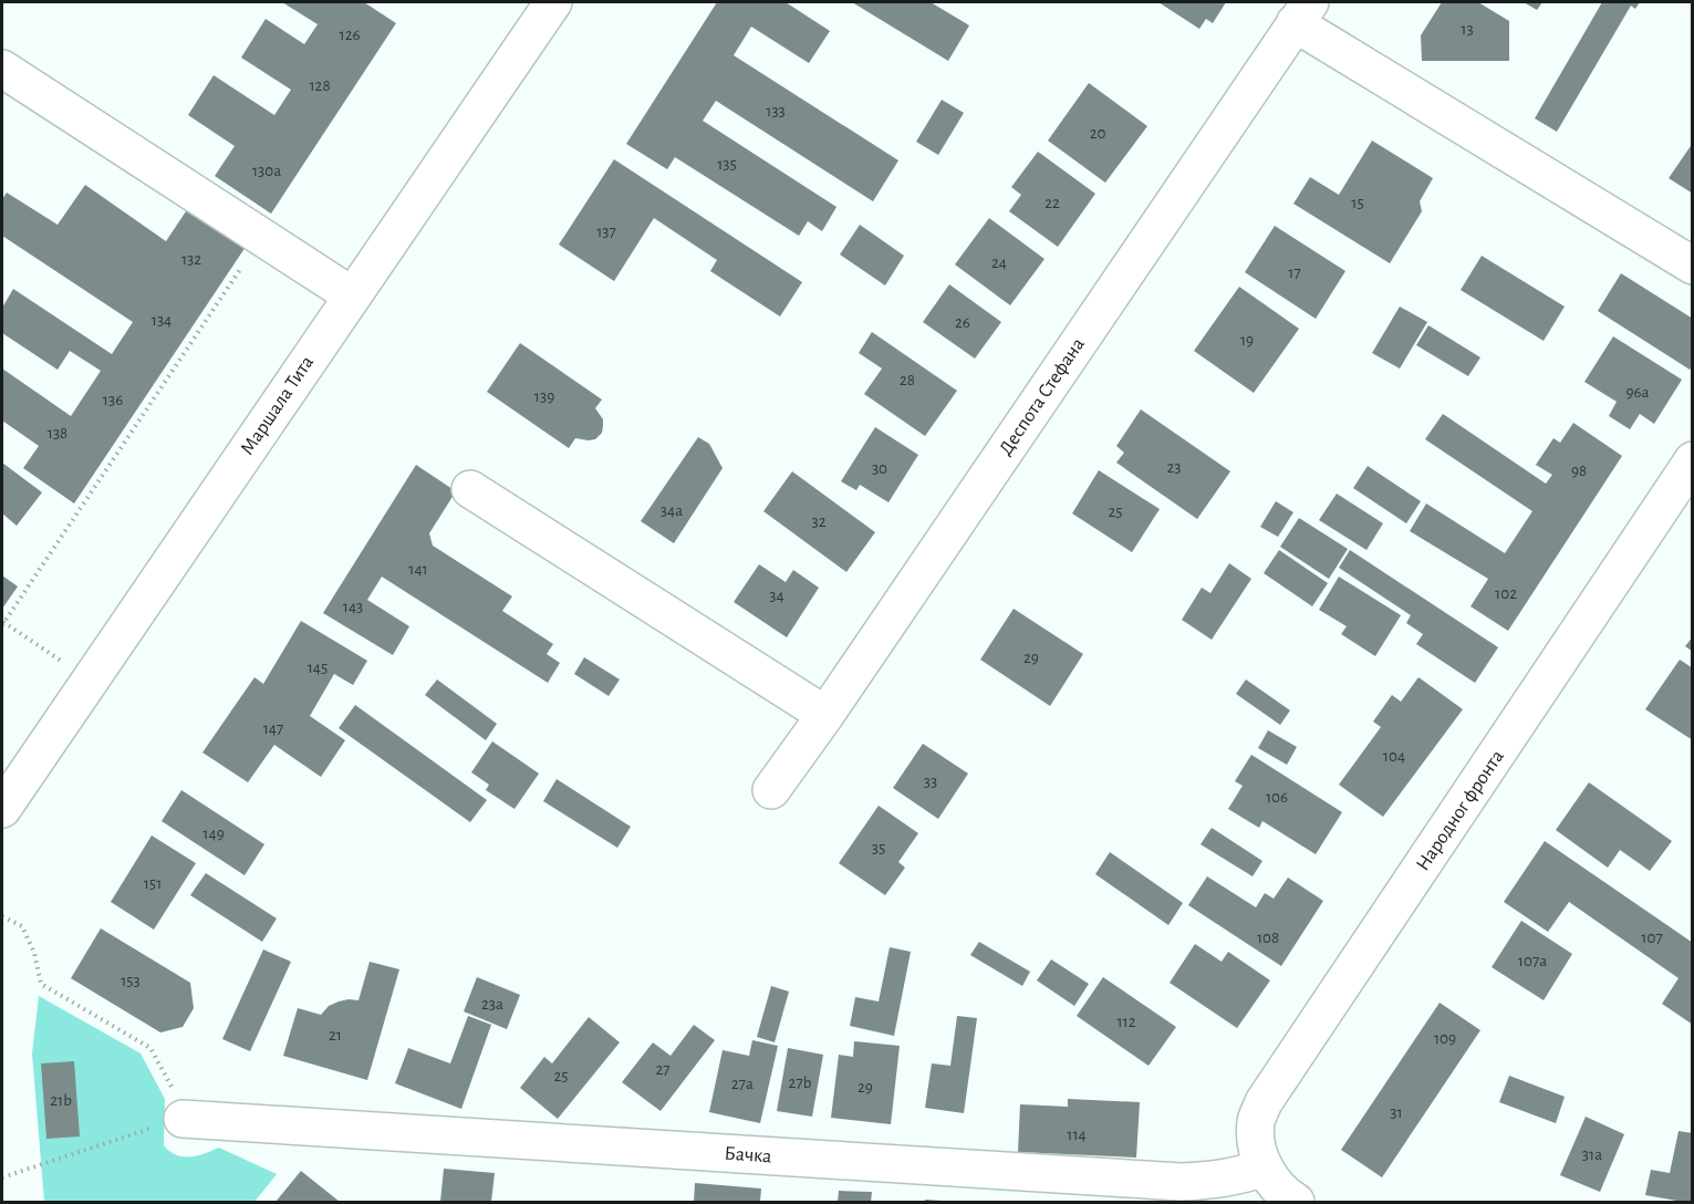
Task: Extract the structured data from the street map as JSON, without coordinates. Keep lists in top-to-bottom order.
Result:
{
  "streets": {
    "street": [
      "Деспота Стефана",
      "Маршала Тита",
      "Народног фронта",
      "Бачка"
    ]
  },
  "crossings": [
    ["Народног фронта", "Бачка"]
  ],
  "house_numbers": [
    "13",
    "126",
    "128",
    "133",
    "20",
    "135",
    "130a",
    "22",
    "15",
    "137",
    "132",
    "24",
    "17",
    "134",
    "26",
    "19",
    "28",
    "96a",
    "139",
    "136",
    "138",
    "23",
    "30",
    "98",
    "34a",
    "25",
    "32",
    "141",
    "102",
    "34",
    "143",
    "29",
    "145",
    "147",
    "104",
    "33",
    "106",
    "149",
    "35",
    "151",
    "108",
    "107",
    "107a",
    "153",
    "23a",
    "112",
    "21",
    "109",
    "27",
    "25",
    "27b",
    "27a",
    "29",
    "21b",
    "31",
    "114",
    "31a"
  ]
}
